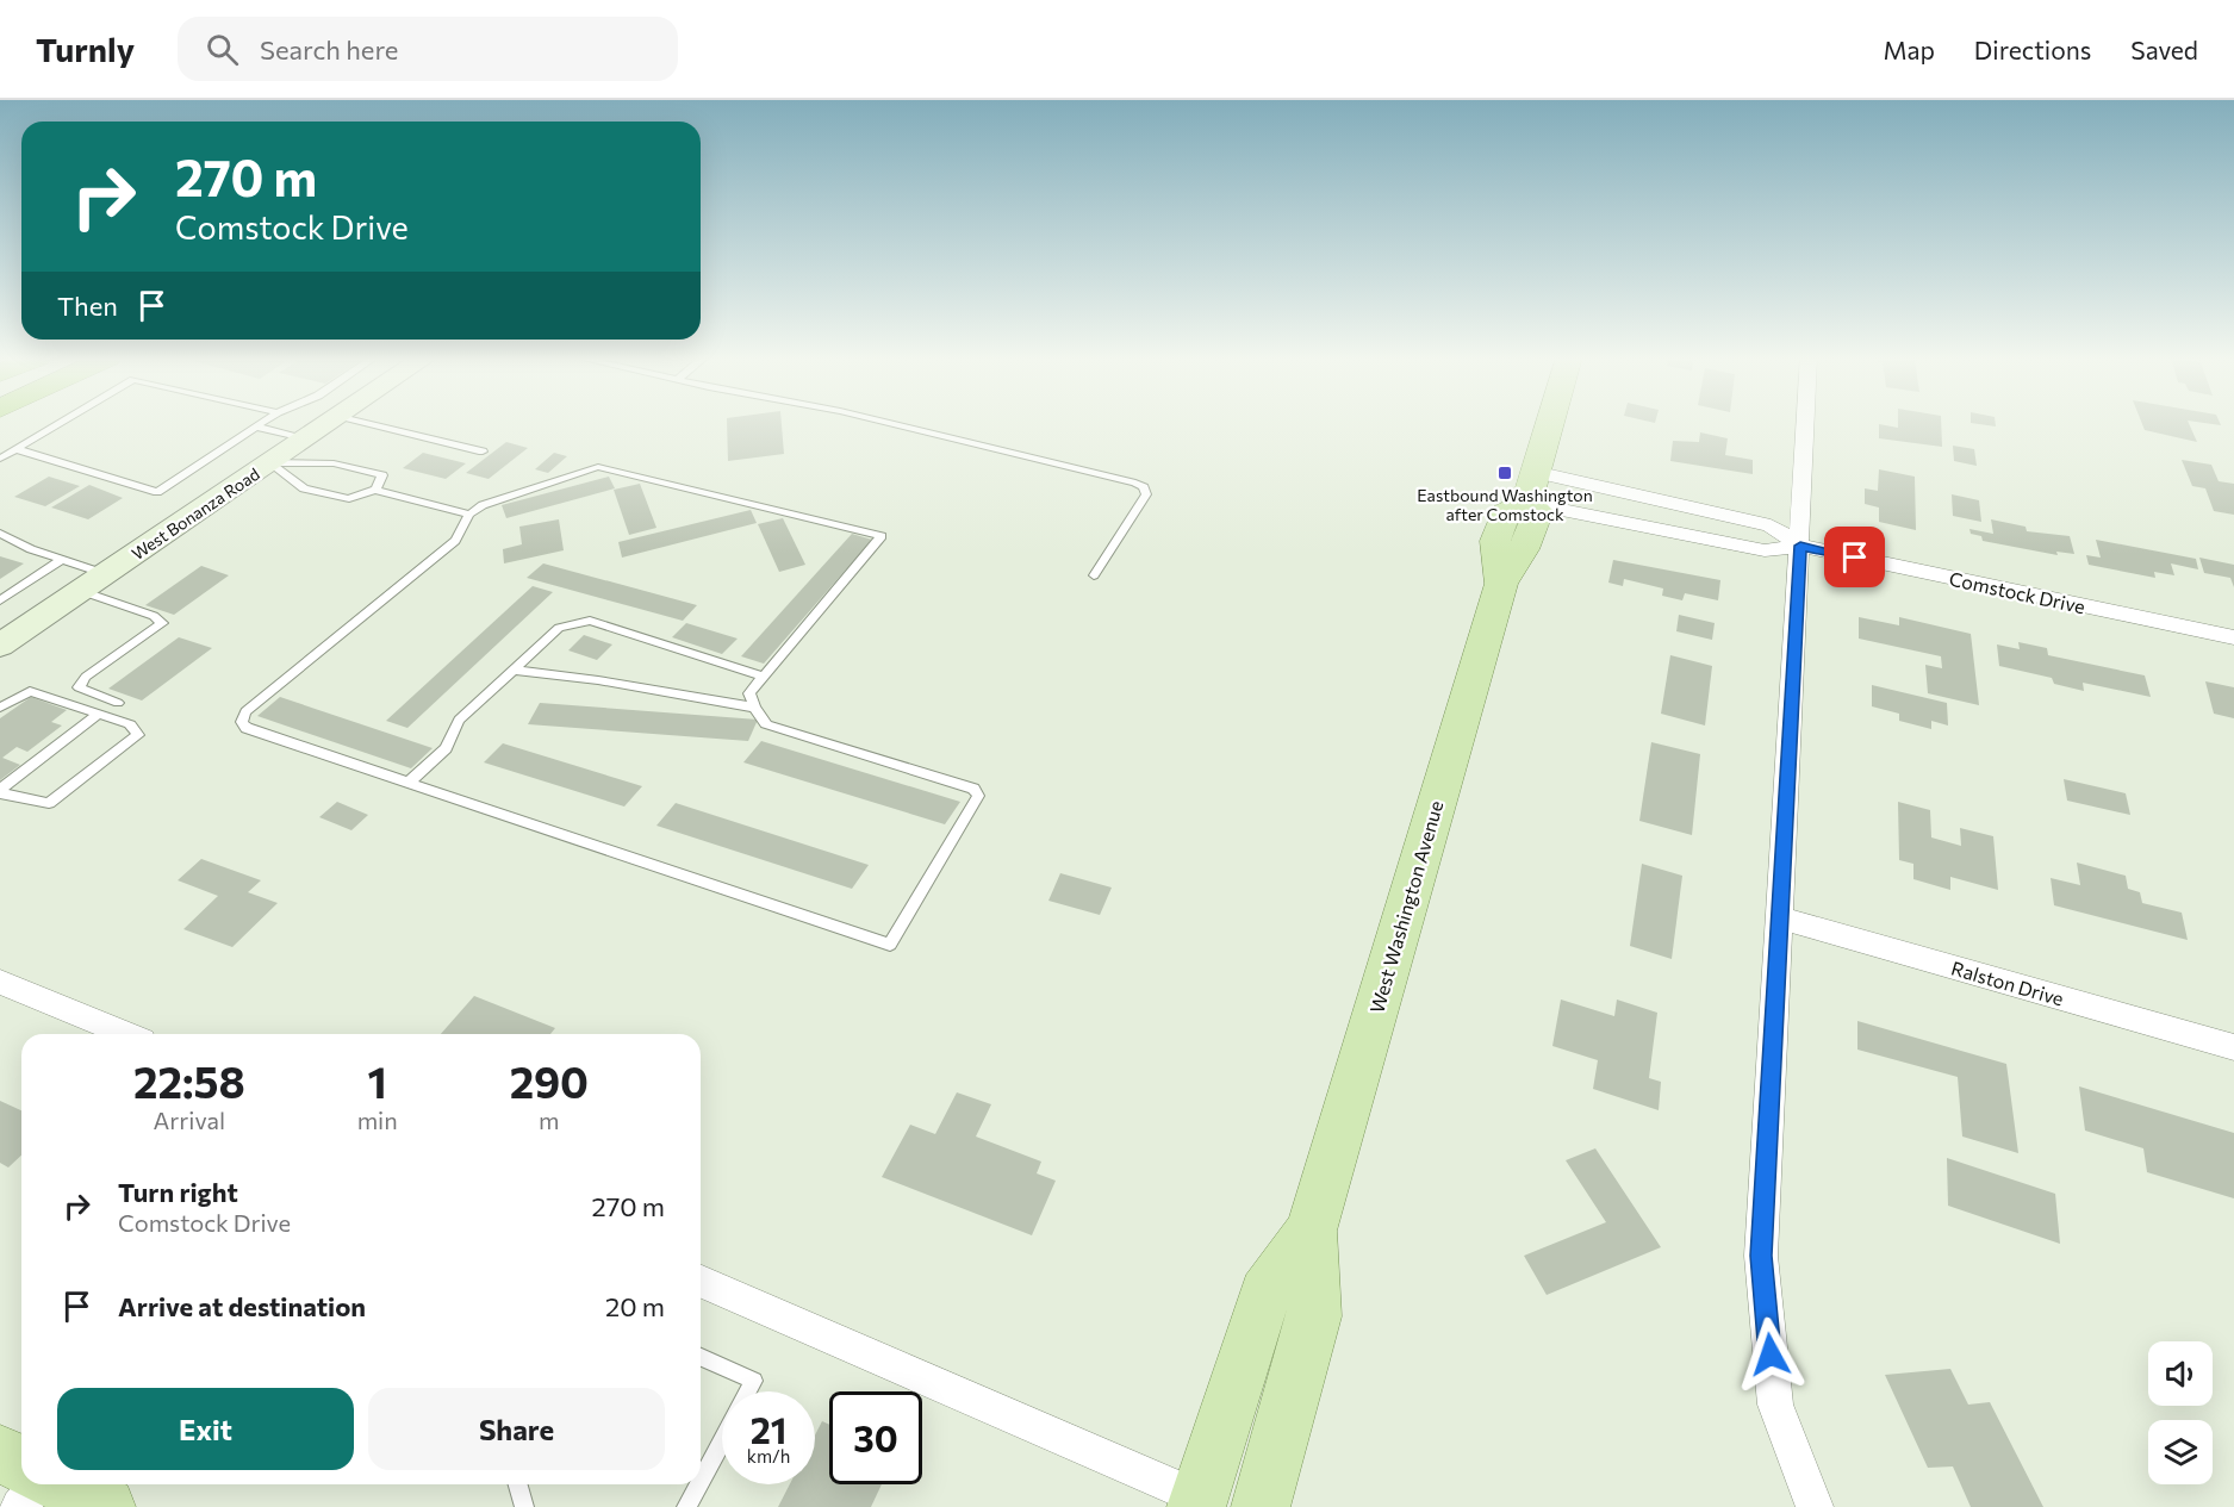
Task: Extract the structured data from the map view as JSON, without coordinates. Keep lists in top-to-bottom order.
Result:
{
  "streets": {
    "main road": ["West Bonanza Road", "West Washington Avenue"],
    "street": ["Comstock Drive", "Ralston Drive"]
  },
  "crossings": [
    ["Comstock Drive", "West Washington Avenue"]
  ],
  "places": {
    "transit": ["Eastbound Washington after Comstock"]
  },
  "page": {
    "header": "Turnly",
    "search": "Search here",
    "nav": ["Map", "Directions", "Saved"],
    "turn": ["270 m", "Comstock Drive"],
    "then": "Then",
    "eta": [
      "22:58",
      "Arrival",
      "1",
      "min",
      "290",
      "m"
    ],
    "list": [
      {
        "name": "Turn right",
        "note": "Comstock Drive",
        "value": "270 m"
      },
      {
        "name": "Arrive at destination",
        "value": "20 m"
      }
    ],
    "buttons": ["Exit", "Share"],
    "speed": "21 km/h",
    "limit": "30"
  }
}
